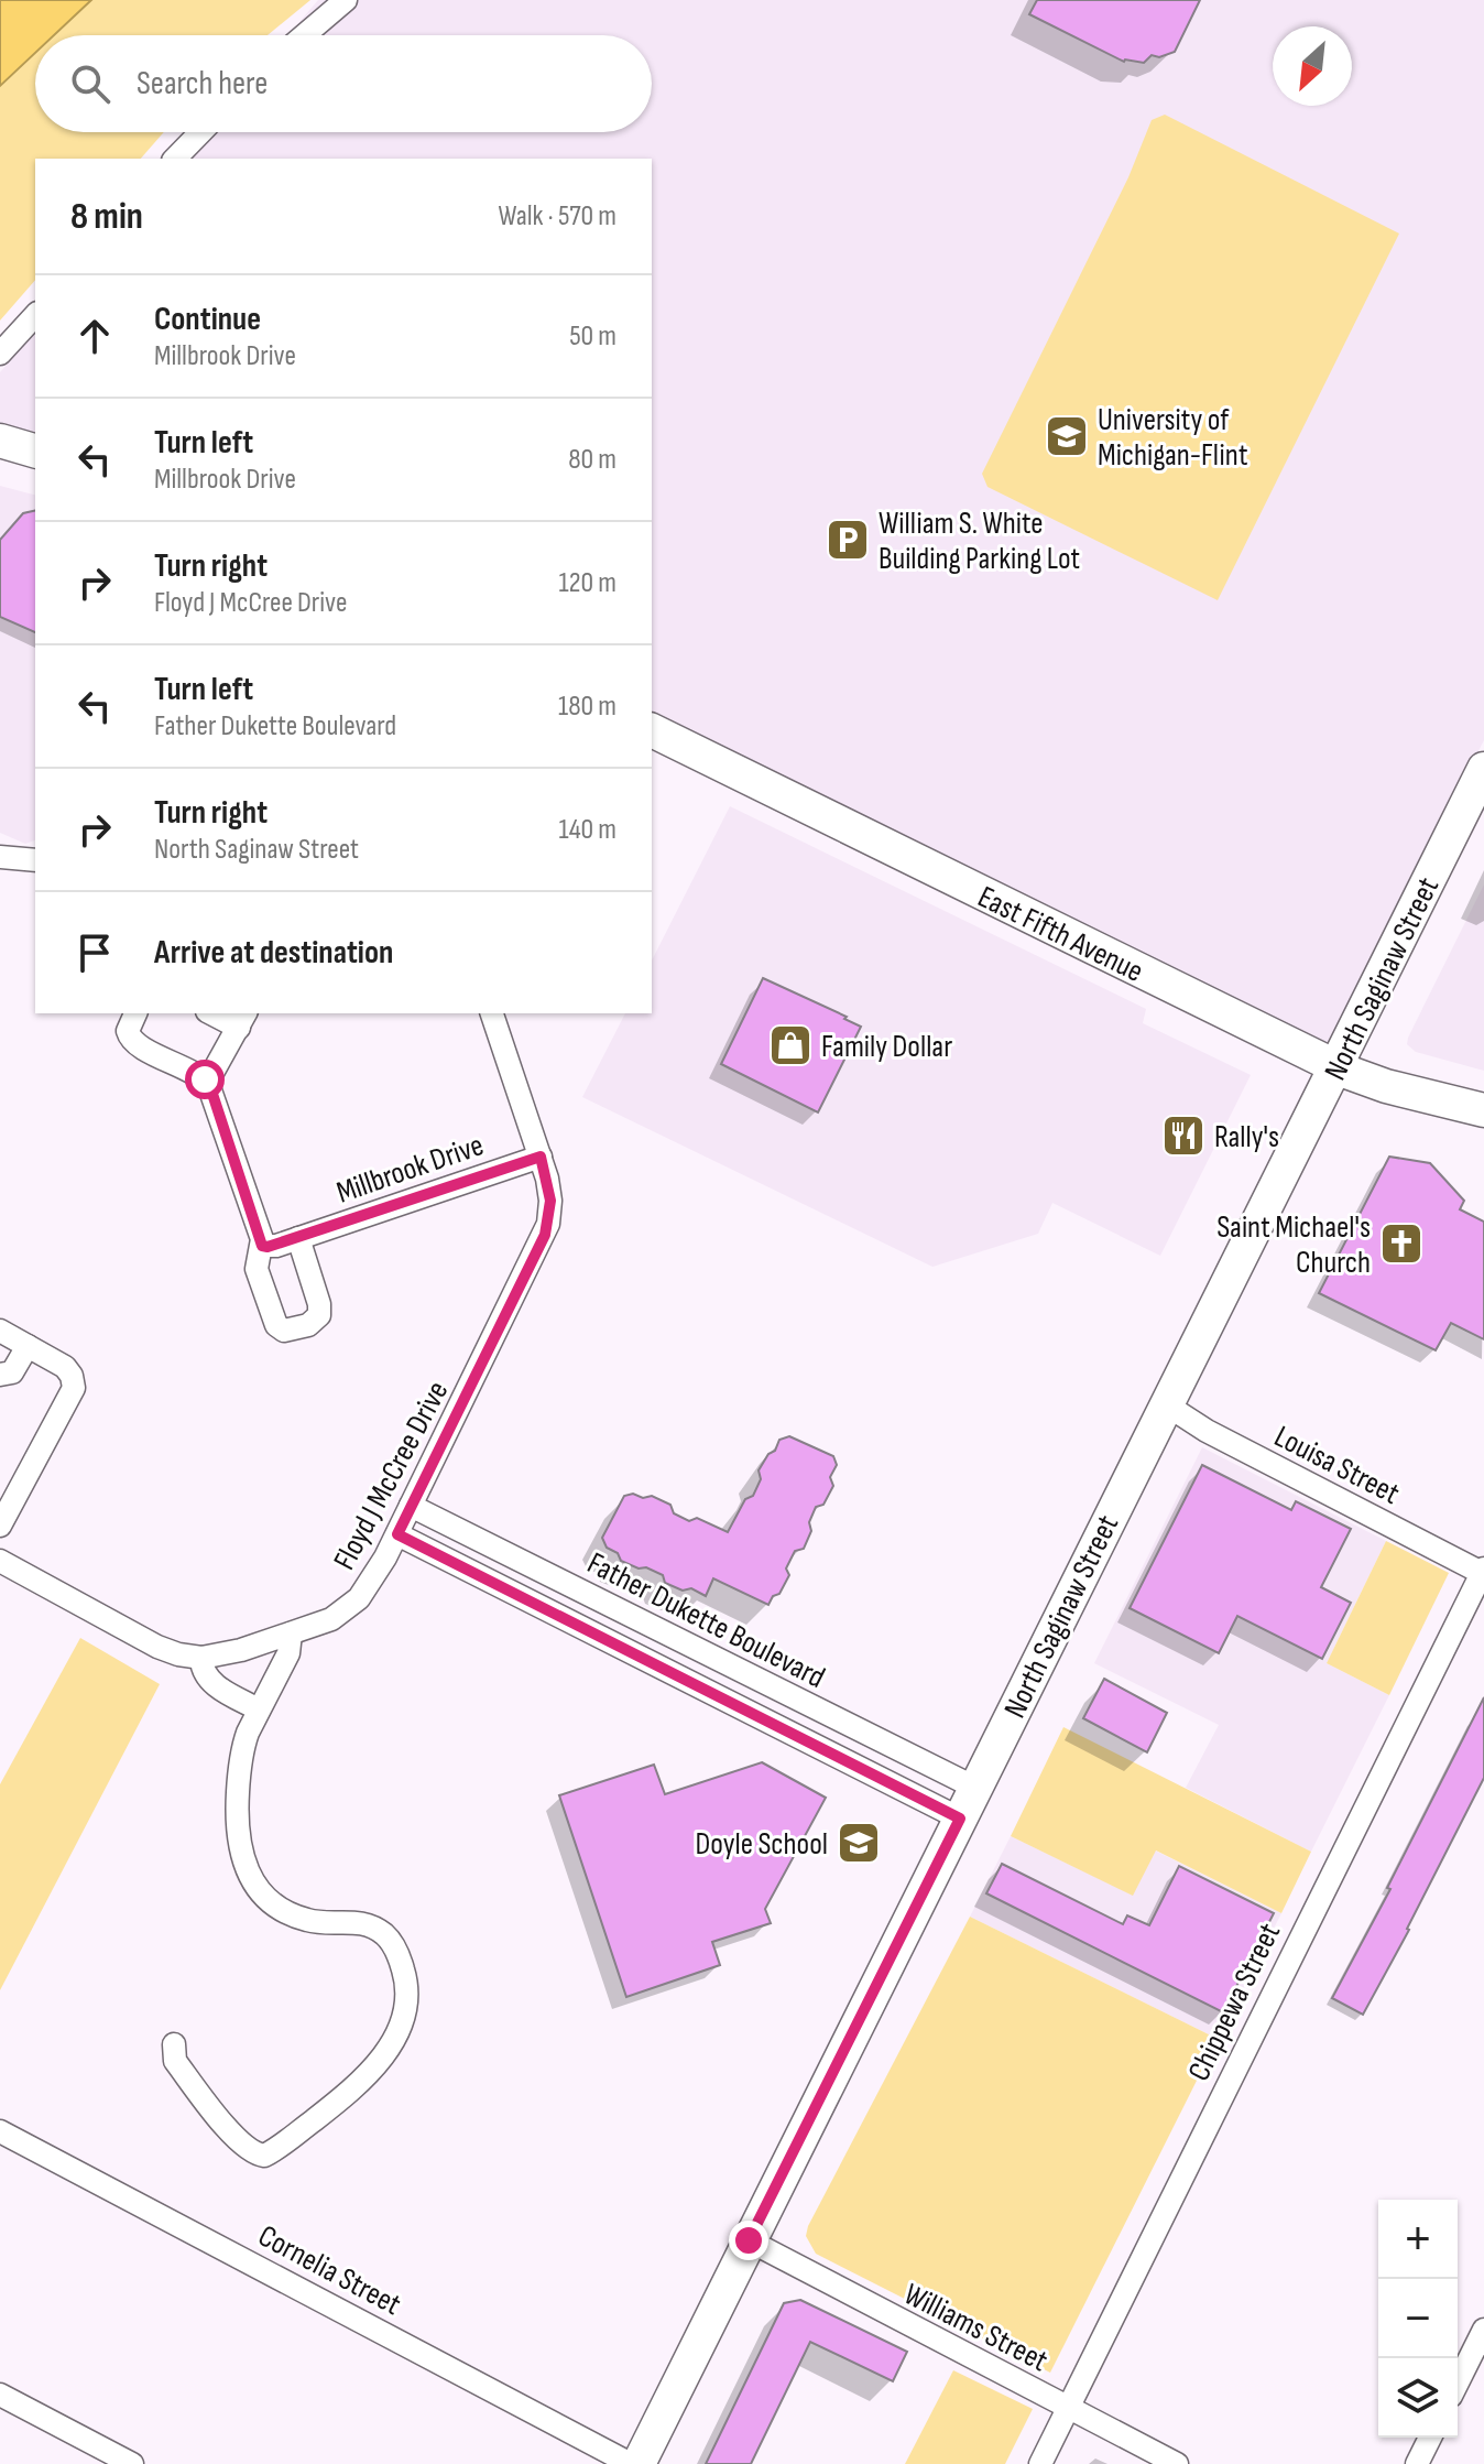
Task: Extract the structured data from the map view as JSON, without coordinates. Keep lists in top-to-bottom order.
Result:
{
  "streets": {
    "main road": ["East Fifth Avenue", "North Saginaw Street"],
    "street": [
      "Millbrook Drive",
      "Louisa Street",
      "Floyd J McCree Drive",
      "Father Dukette Boulevard",
      "Chippewa Street",
      "Cornelia Street",
      "Williams Street"
    ]
  },
  "crossings": [
    ["East Fifth Avenue", "North Saginaw Street"],
    ["North Saginaw Street", "Louisa Street"],
    ["North Saginaw Street", "Father Dukette Boulevard"],
    ["North Saginaw Street", "Williams Street"],
    ["Millbrook Drive", "Floyd J McCree Drive"],
    ["Louisa Street", "Chippewa Street"],
    ["Floyd J McCree Drive", "Father Dukette Boulevard"],
    ["Chippewa Street", "Williams Street"]
  ],
  "places": {
    "school or university": ["University of Michigan-Flint", "Doyle School"],
    "parking": ["William S. White Building Parking Lot"],
    "shop": ["Family Dollar"],
    "restaurant": ["Rally's"],
    "church": ["Saint Michael's Church"]
  },
  "north": "bottom left",
  "page": {
    "search": "Search here",
    "heading": ["8 min", "Walk · 570 m"],
    "list": [
      ["Continue", "Millbrook Drive", "50 m"],
      ["Turn left", "Millbrook Drive", "80 m"],
      ["Turn right", "Floyd J McCree Drive", "120 m"],
      ["Turn left", "Father Dukette Boulevard", "180 m"],
      ["Turn right", "North Saginaw Street", "140 m"],
      "Arrive at destination"
    ],
    "map_buttons": ["+", "−"]
  }
}
